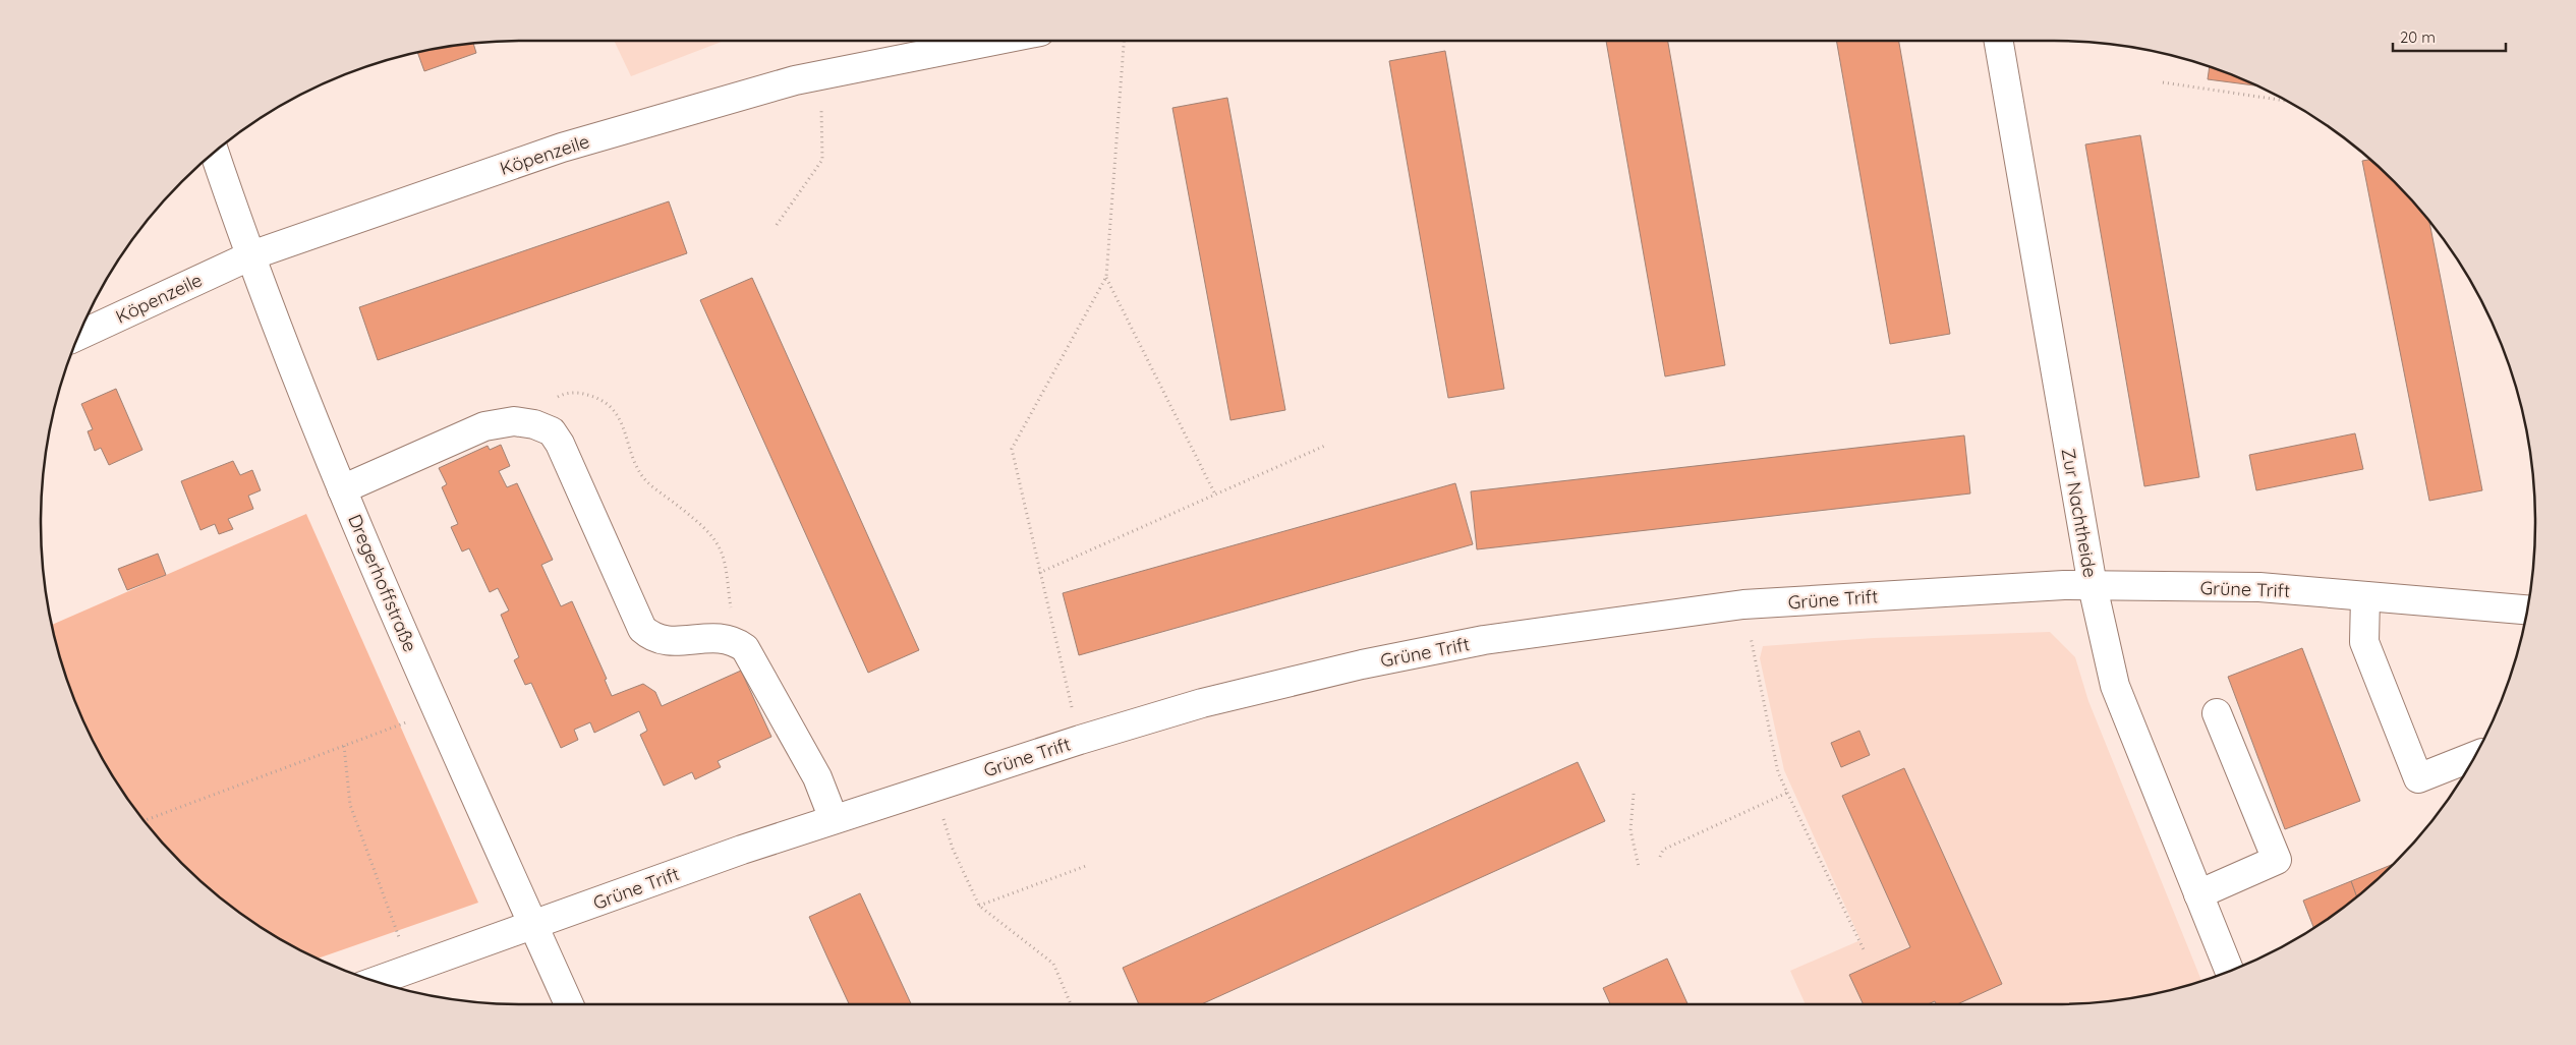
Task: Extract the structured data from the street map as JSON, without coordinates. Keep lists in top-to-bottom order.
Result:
{
  "streets": {
    "street": [
      "Köpenzeile",
      "Zur Nachtheide",
      "Dregerhoffstraße",
      "Grüne Trift"
    ]
  },
  "crossings": [
    ["Köpenzeile", "Dregerhoffstraße"],
    ["Zur Nachtheide", "Grüne Trift"],
    ["Dregerhoffstraße", "Grüne Trift"]
  ],
  "scale_bar": "20 m"
}
